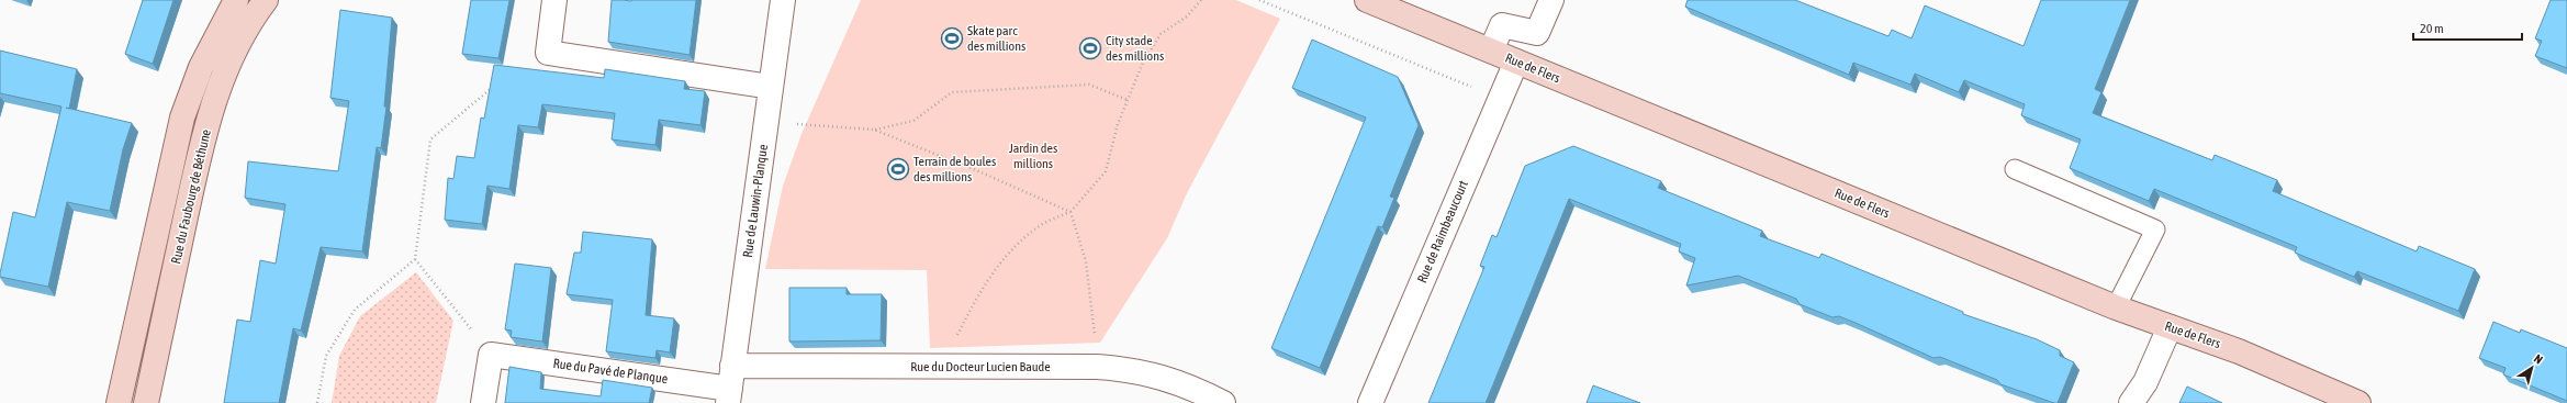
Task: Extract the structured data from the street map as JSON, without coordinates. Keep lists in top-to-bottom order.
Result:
{
  "streets": {
    "main road": ["Rue de Flers", "Rue du Faubourg de Béthune"],
    "street": [
      "Rue de Lauwin-Planque",
      "Rue de Raimbeaucourt",
      "Rue du Docteur Lucien Baude",
      "Rue du Pavé de Planque"
    ]
  },
  "crossings": [
    ["Rue de Flers", "Rue de Raimbeaucourt"],
    ["Rue de Lauwin-Planque", "Rue du Docteur Lucien Baude"],
    ["Rue de Lauwin-Planque", "Rue du Pavé de Planque"],
    ["Rue du Docteur Lucien Baude", "Rue du Pavé de Planque"]
  ],
  "parks": ["Jardin des millions"],
  "places": {
    "sports": ["Skate parc des millions", "City stade des millions", "Terrain de boules des millions"]
  },
  "scale_bar": "20 m",
  "north": "top right"
}
